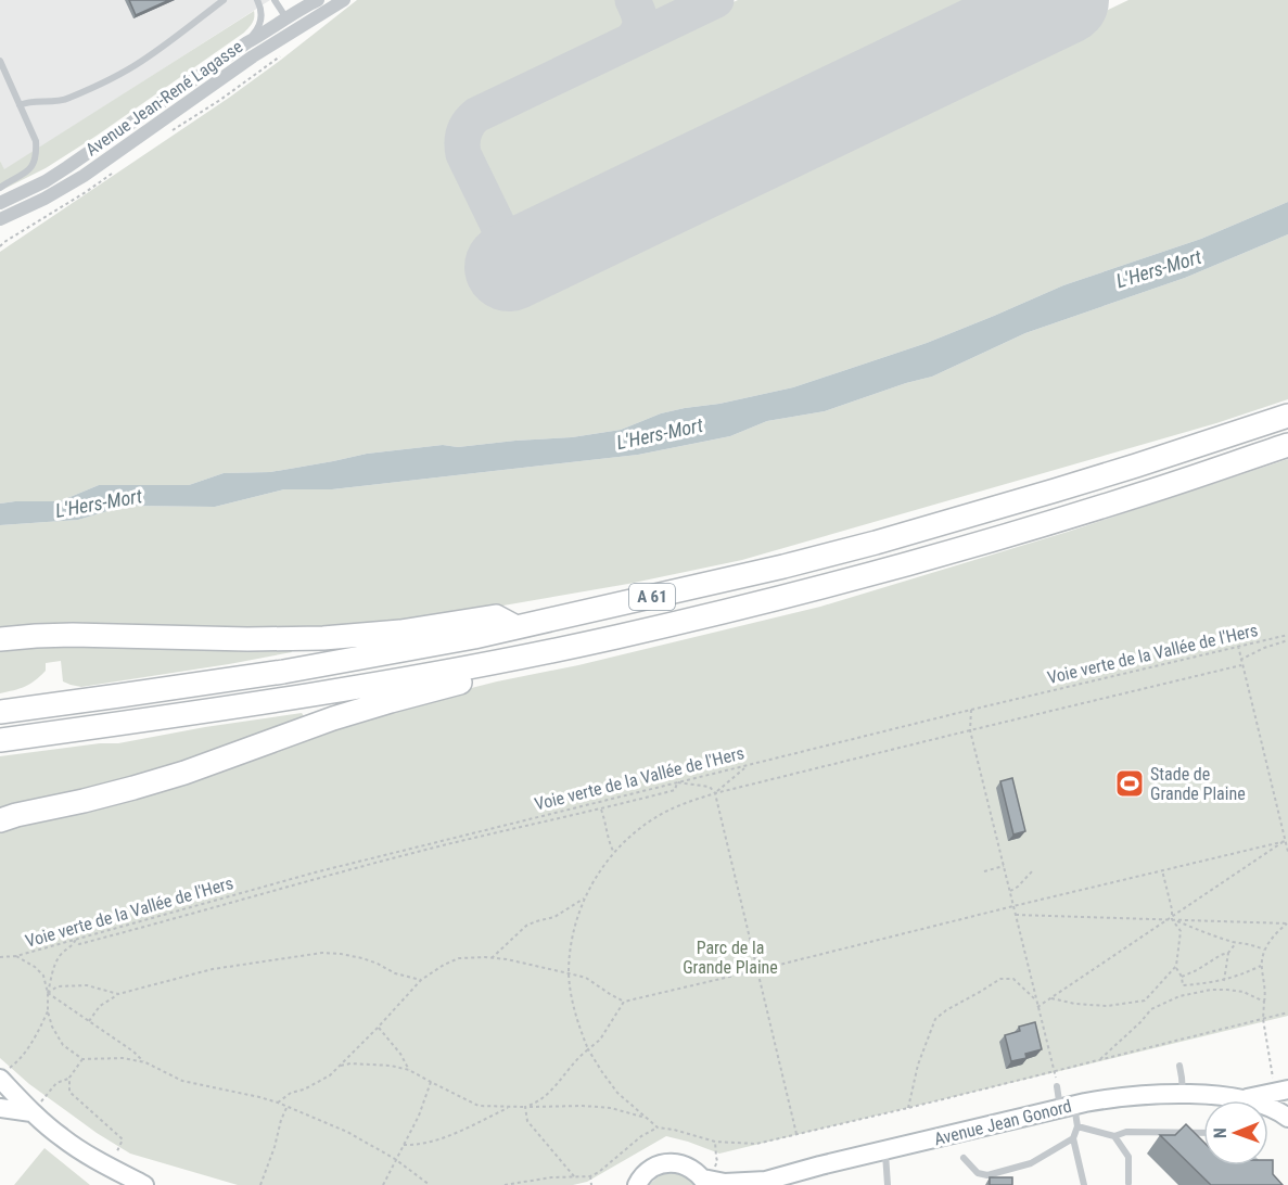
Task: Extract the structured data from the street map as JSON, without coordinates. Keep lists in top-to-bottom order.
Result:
{
  "streets": {
    "highway": ["A 61"],
    "street": ["Avenue Jean-René Lagasse", "Avenue Jean Gonord"],
    "path": ["Voie verte de la Vallée de l'Hers"]
  },
  "water": ["L'Hers-Mort"],
  "parks": ["Parc de la Grande Plaine"],
  "places": {
    "sports": ["Stade de Grande Plaine"]
  },
  "north": "left"
}
